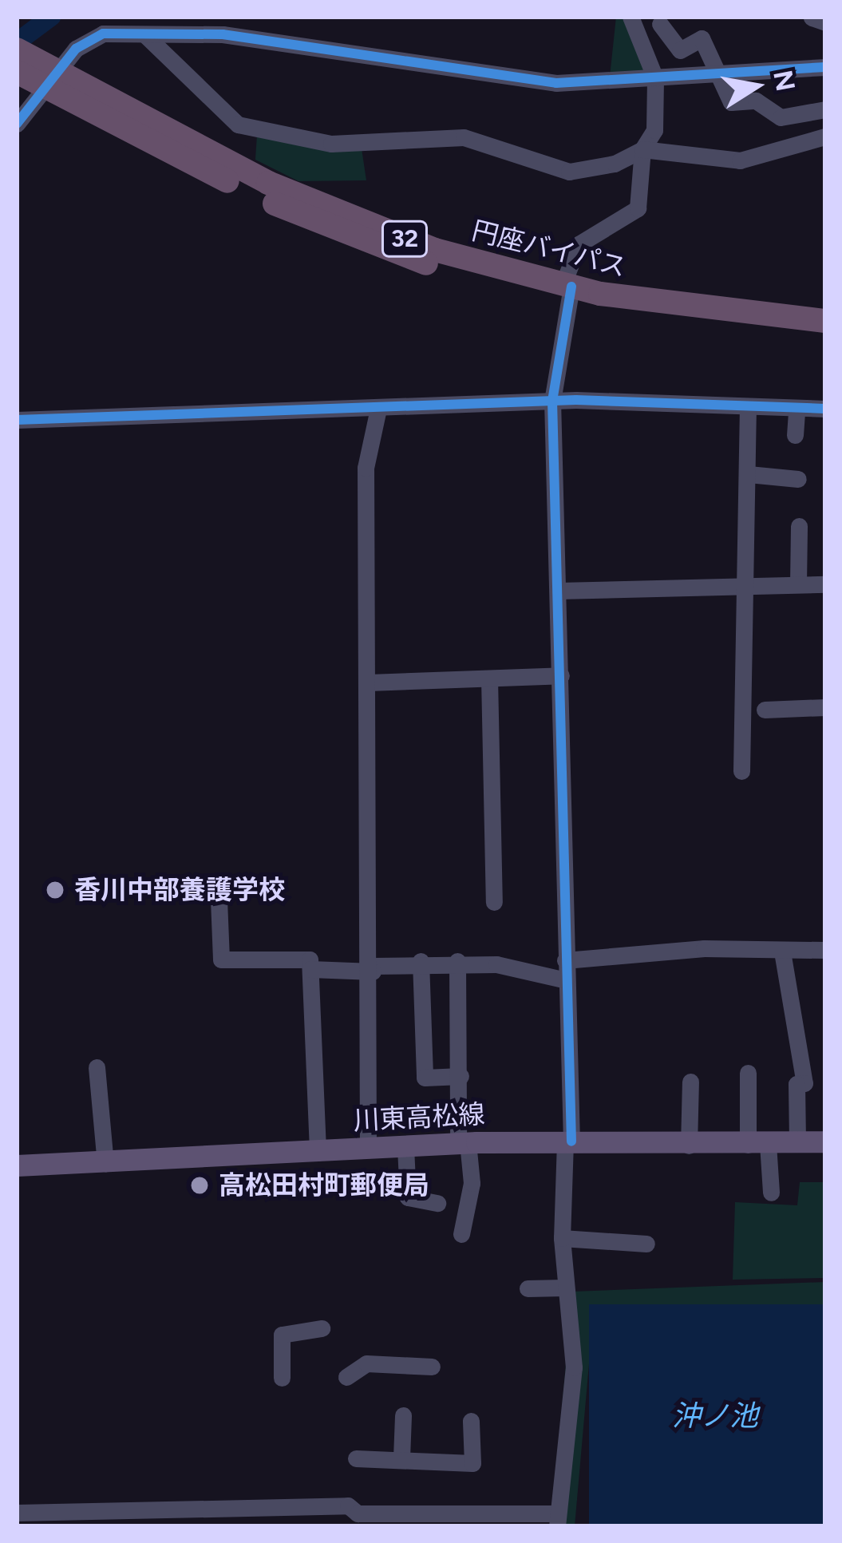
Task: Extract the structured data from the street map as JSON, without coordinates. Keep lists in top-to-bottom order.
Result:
{
  "streets": {
    "highway": ["32", "円座バイパス"],
    "main road": ["川東高松線"]
  },
  "water": ["沖ノ池"],
  "places": ["香川中部養護学校", "高松田村町郵便局"],
  "north": "right"
}
